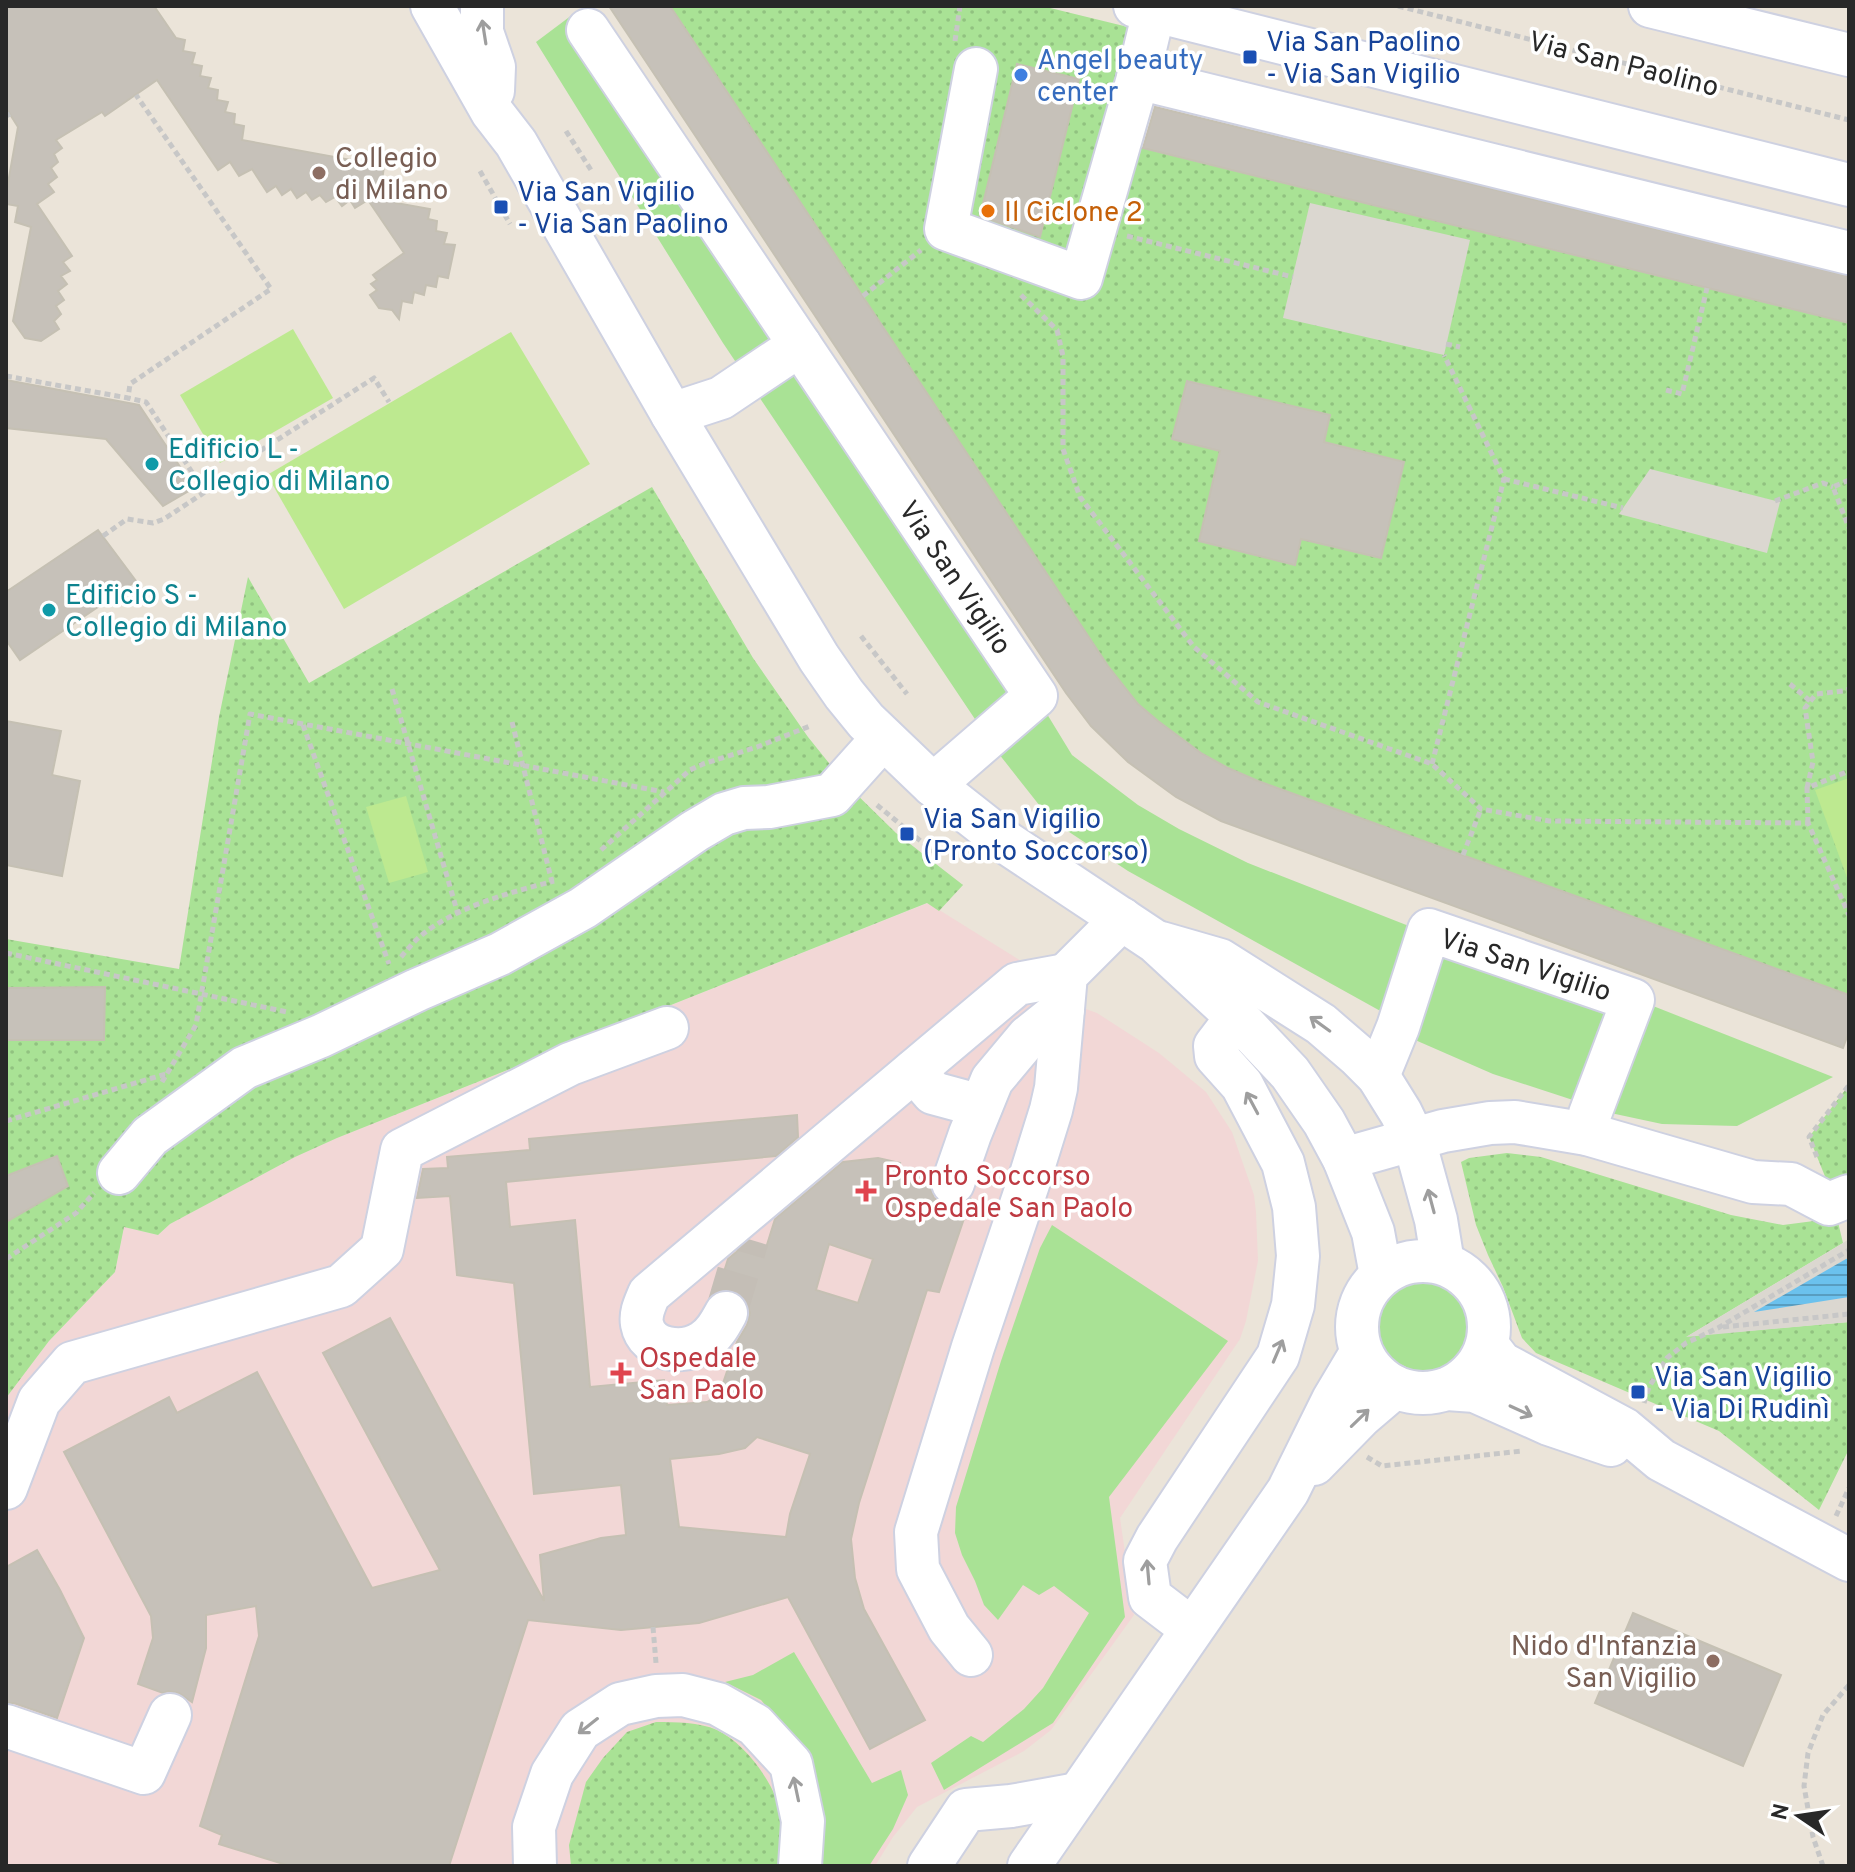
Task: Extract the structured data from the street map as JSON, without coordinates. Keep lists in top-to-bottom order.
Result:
{
  "streets": {
    "street": ["Via San Vigilio"],
    "path": ["Via San Paolino"]
  },
  "places": {
    "transit": [
      "Via San Paolino - Via San Vigilio",
      "Via San Vigilio - Via San Paolino",
      "Via San Vigilio (Pronto Soccorso)",
      "Via San Vigilio - Via Di Rudinì"
    ],
    "other": [
      "Angel beauty center",
      "Collegio di Milano",
      "Il Ciclone 2",
      "Edificio L - Collegio di Milano",
      "Edificio S - Collegio di Milano",
      "Nido d'Infanzia San Vigilio"
    ],
    "health": ["Pronto Soccorso Ospedale San Paolo", "Ospedale San Paolo"]
  },
  "north": "left"
}
